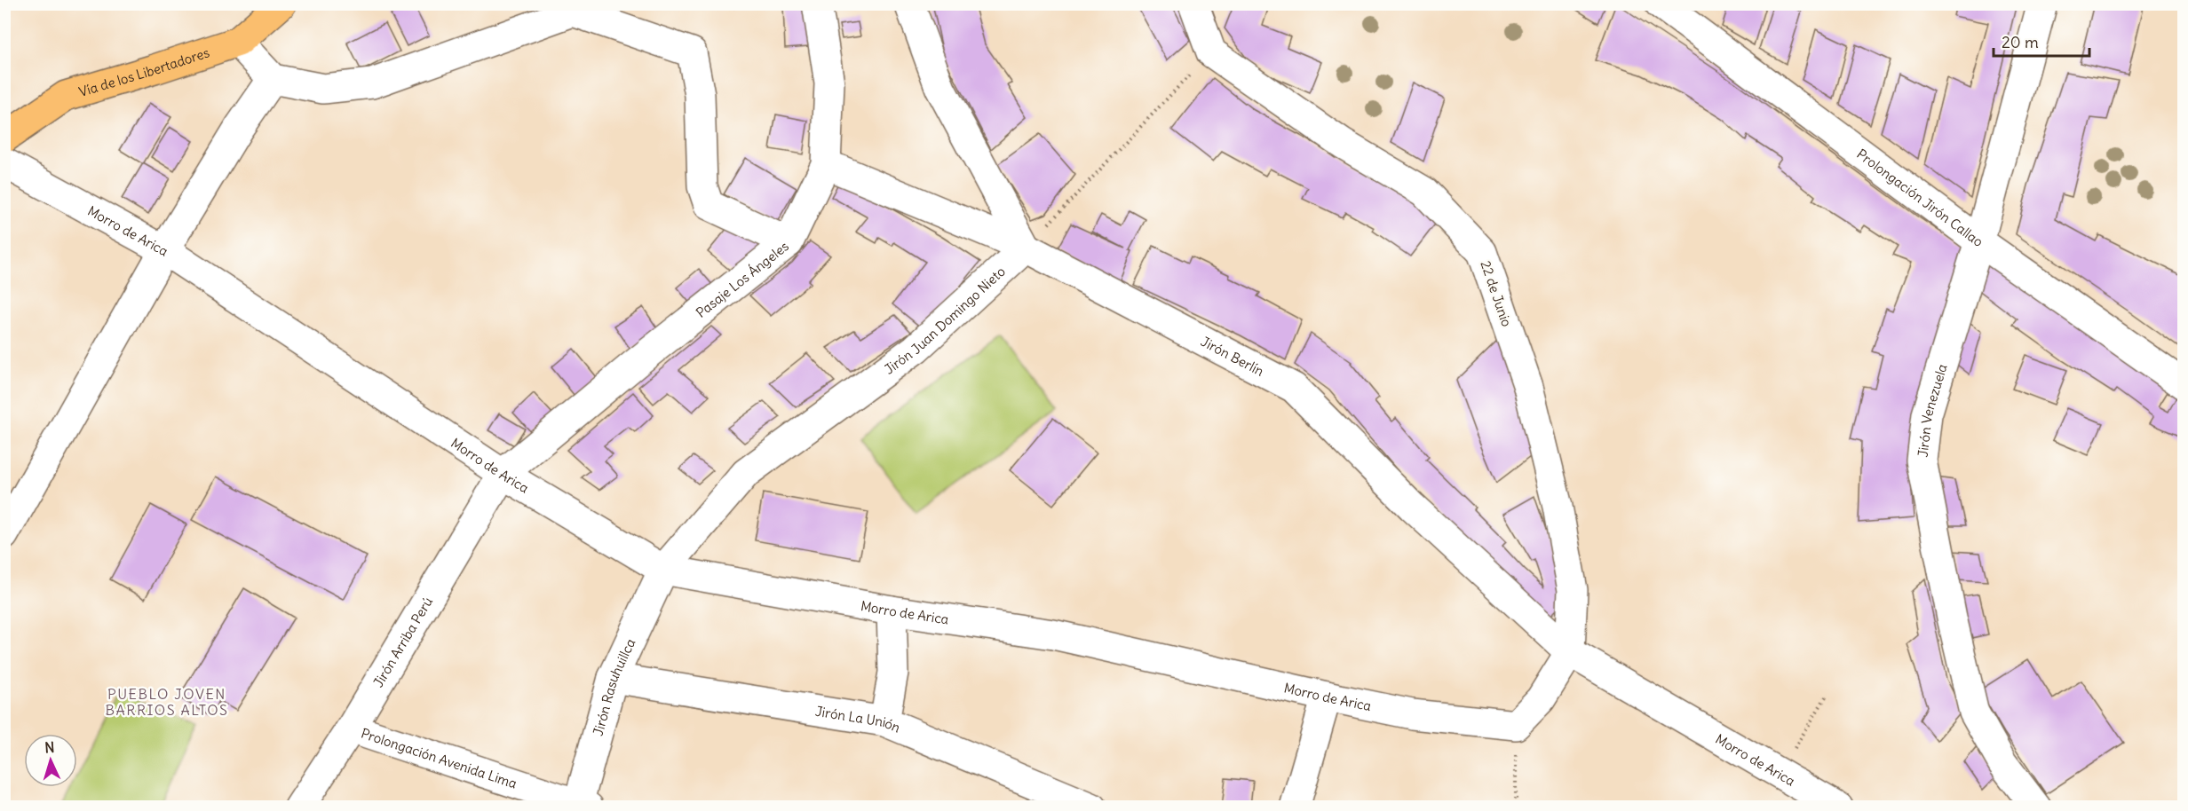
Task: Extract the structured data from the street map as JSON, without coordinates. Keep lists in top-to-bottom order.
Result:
{
  "streets": {
    "highway": ["Vía de los Libertadores"],
    "street": [
      "Prolongación Jirón Callao",
      "Morro de Arica",
      "Pasaje Los Ángeles",
      "22 de Junio",
      "Jirón Juan Domingo Nieto",
      "Jirón Berlín",
      "Jirón Venezuela",
      "Jirón Arriba Perú",
      "Jirón Rasuhuillca",
      "Jirón La Unión",
      "Prolongación Avenida Lima"
    ]
  },
  "crossings": [
    ["Prolongación Jirón Callao", "Jirón Venezuela"],
    ["Morro de Arica", "Pasaje Los Ángeles"],
    ["Morro de Arica", "22 de Junio"],
    ["Morro de Arica", "Jirón Juan Domingo Nieto"],
    ["Morro de Arica", "Jirón Berlín"],
    ["Morro de Arica", "Jirón Arriba Perú"],
    ["Morro de Arica", "Jirón Rasuhuillca"],
    ["Pasaje Los Ángeles", "Jirón Berlín"],
    ["Pasaje Los Ángeles", "Jirón Arriba Perú"],
    ["22 de Junio", "Jirón Berlín"],
    ["Jirón Juan Domingo Nieto", "Jirón Berlín"],
    ["Jirón Juan Domingo Nieto", "Jirón Rasuhuillca"],
    ["Jirón Arriba Perú", "Prolongación Avenida Lima"],
    ["Jirón Rasuhuillca", "Jirón La Unión"],
    ["Jirón Rasuhuillca", "Prolongación Avenida Lima"]
  ],
  "districts": ["PUEBLO JOVEN BARRIOS ALTOS"],
  "scale_bar": "20 m",
  "north": "top"
}
